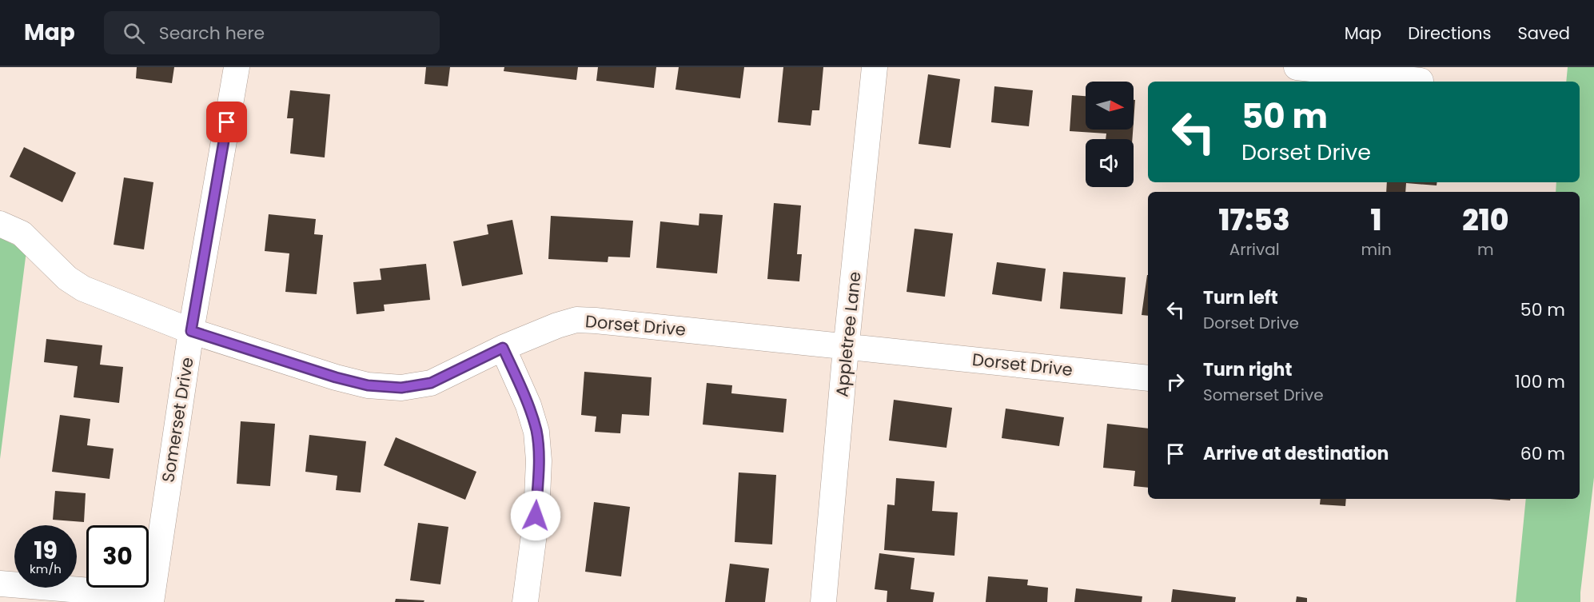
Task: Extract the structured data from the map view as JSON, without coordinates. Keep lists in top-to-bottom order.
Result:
{
  "streets": {
    "street": ["Dorset Drive", "Appletree Lane", "Somerset Drive"]
  },
  "crossings": [
    ["Dorset Drive", "Appletree Lane"],
    ["Dorset Drive", "Somerset Drive"]
  ],
  "north": "right",
  "page": {
    "header": "Map",
    "search": "Search here",
    "nav": ["Map", "Directions", "Saved"],
    "turn": ["50 m", "Dorset Drive"],
    "eta": [
      "17:53",
      "Arrival",
      "1",
      "min",
      "210",
      "m"
    ],
    "list": [
      {
        "name": "Turn left",
        "note": "Dorset Drive",
        "value": "50 m"
      },
      {
        "name": "Turn right",
        "note": "Somerset Drive",
        "value": "100 m"
      },
      {
        "name": "Arrive at destination",
        "value": "60 m"
      }
    ],
    "speed": "19 km/h",
    "limit": "30"
  }
}
